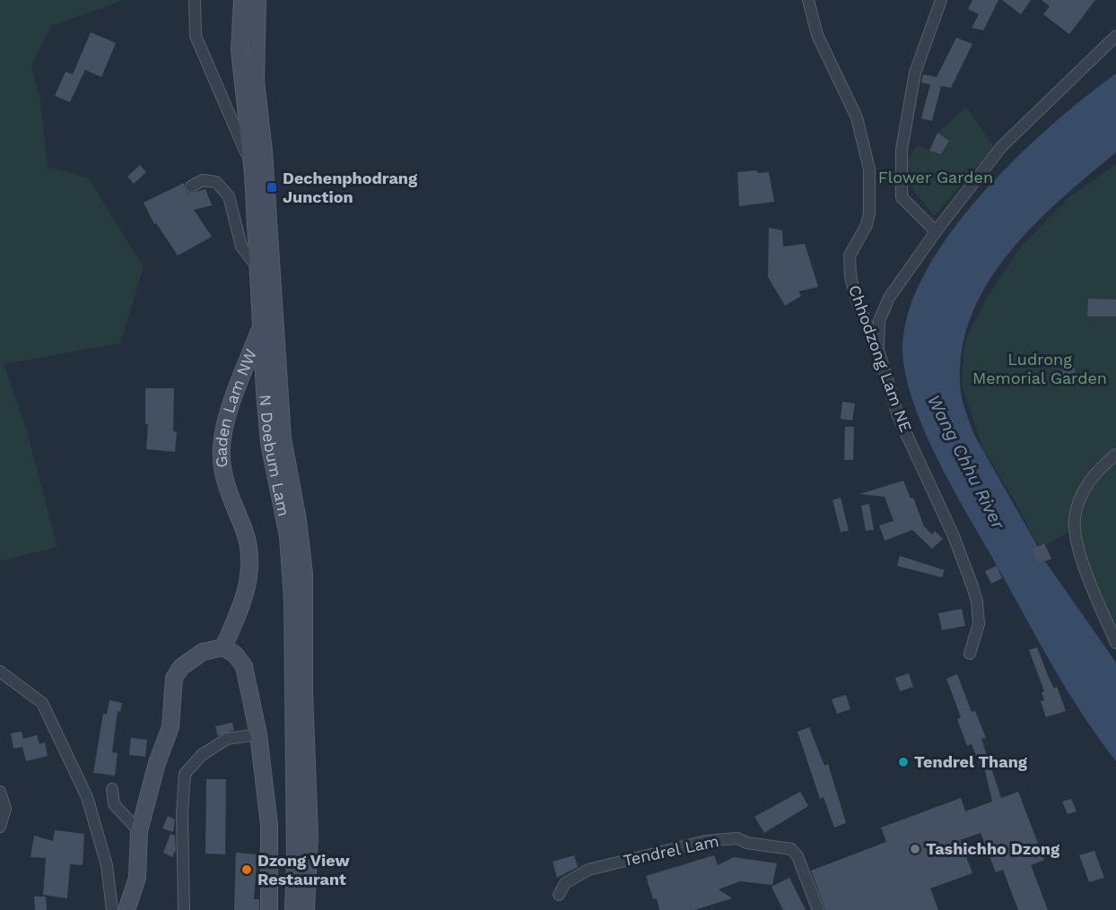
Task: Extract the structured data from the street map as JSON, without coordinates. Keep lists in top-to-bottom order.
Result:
{
  "streets": {
    "main road": ["Gaden Lam NW", "N Doebum Lam"],
    "street": ["Chhodzong Lam NE", "Tendrel Lam"]
  },
  "crossings": [
    ["Gaden Lam NW", "N Doebum Lam"]
  ],
  "water": ["Wang Chhu River"],
  "parks": ["Flower Garden", "Ludrong Memorial Garden"],
  "places": {
    "transit": ["Dechenphodrang Junction"],
    "other": ["Tendrel Thang", "Tashichho Dzong", "Dzong View Restaurant"]
  }
}
